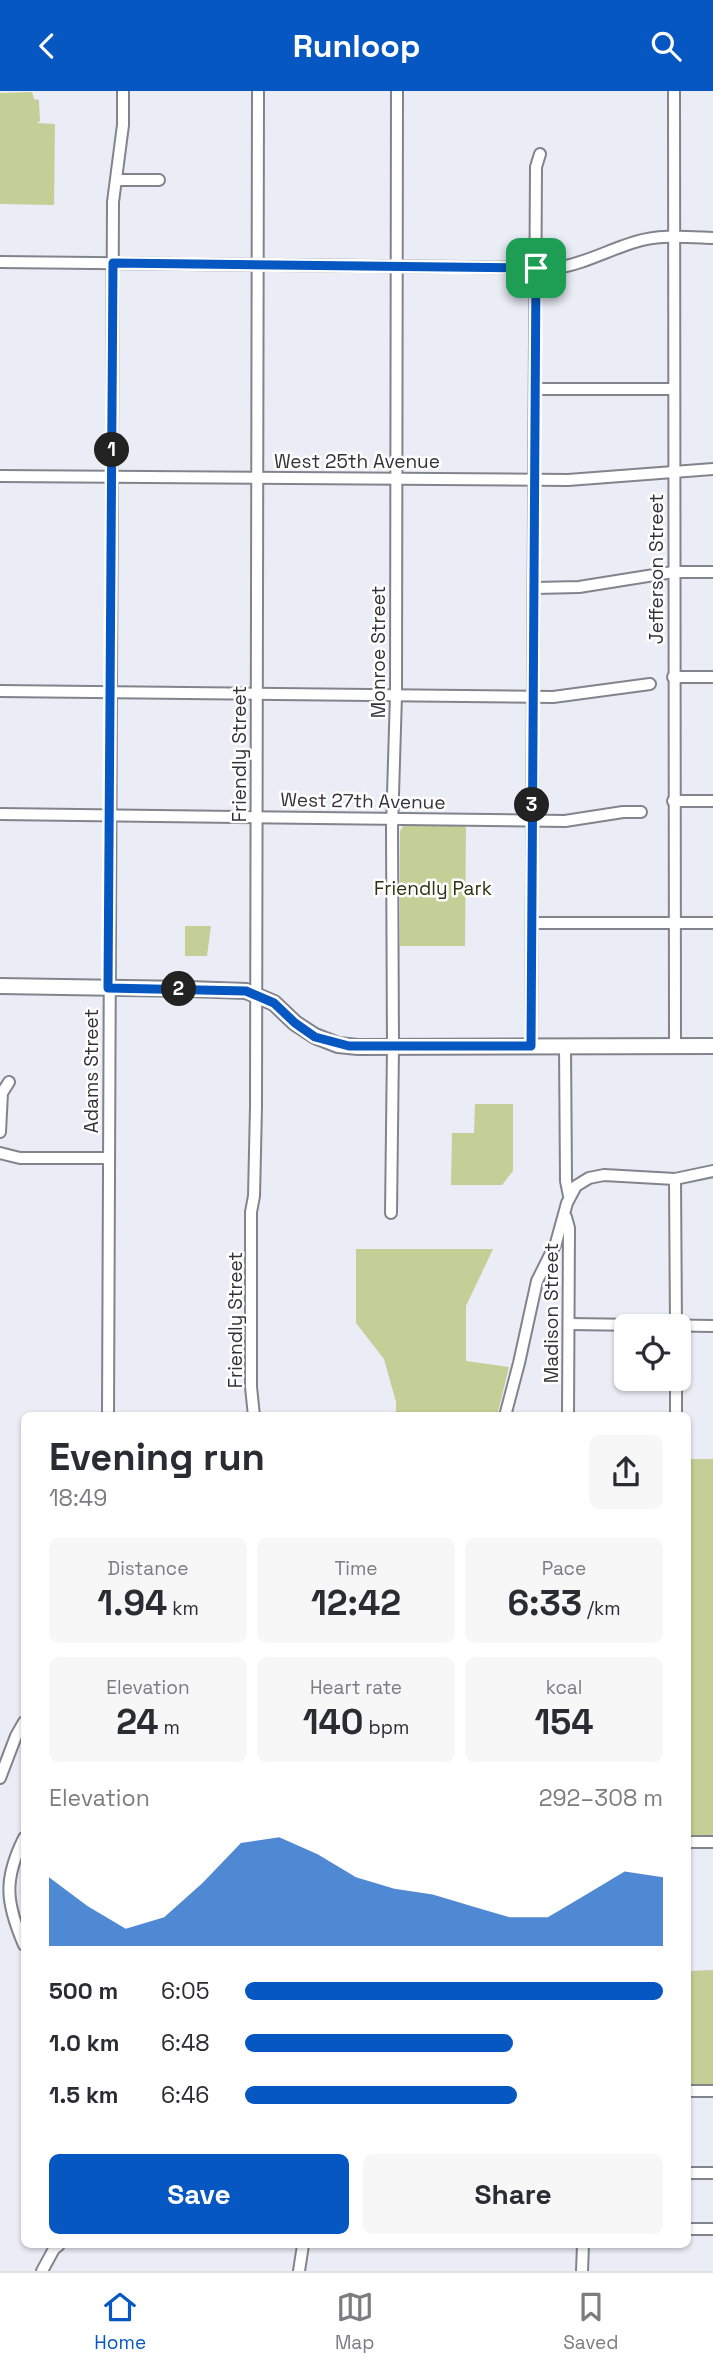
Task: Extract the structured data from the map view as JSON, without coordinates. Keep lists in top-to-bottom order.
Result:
{
  "streets": {
    "street": [
      "West 25th Avenue",
      "Jefferson Street",
      "Monroe Street",
      "Friendly Street",
      "West 27th Avenue",
      "Adams Street",
      "Madison Street"
    ]
  },
  "crossings": [
    ["West 25th Avenue", "Jefferson Street"],
    ["West 25th Avenue", "Monroe Street"],
    ["West 25th Avenue", "Friendly Street"],
    ["West 25th Avenue", "Adams Street"],
    ["Monroe Street", "West 27th Avenue"],
    ["Friendly Street", "West 27th Avenue"],
    ["West 27th Avenue", "Adams Street"]
  ],
  "parks": ["Friendly Park"],
  "page": {
    "header": "Runloop",
    "pins": ["1", "3", "2"],
    "heading": ["Evening run", "18:49"],
    "stats": [
      ["Distance", "1.94 km"],
      ["Time", "12:42"],
      ["Pace", "6:33 /km"],
      ["Elevation", "24 m"],
      ["Heart rate", "140 bpm"],
      ["kcal", "154"]
    ],
    "chart": ["Elevation", "292–308 m"],
    "list": [
      {
        "name": "500 m",
        "note": "6:05"
      },
      {
        "name": "1.0 km",
        "note": "6:48"
      },
      {
        "name": "1.5 km",
        "note": "6:46"
      }
    ],
    "buttons": ["Save", "Share"],
    "tabs": ["Home", "Map", "Saved"]
  }
}
